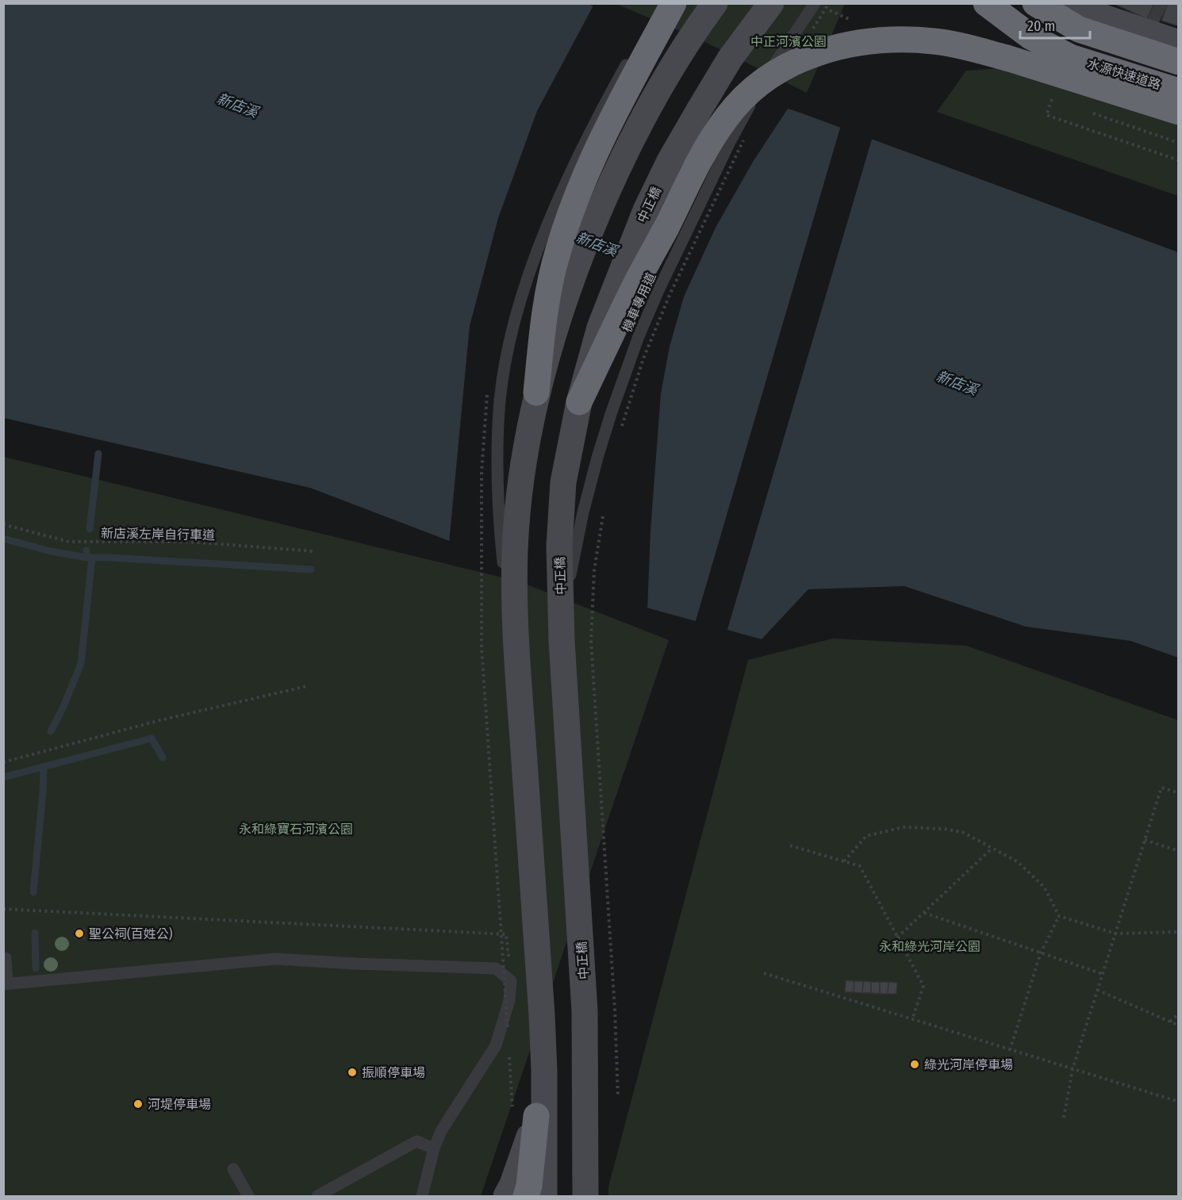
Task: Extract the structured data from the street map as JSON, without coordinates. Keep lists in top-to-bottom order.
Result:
{
  "streets": {
    "highway": ["水源快速道路"],
    "main road": ["中正橋"],
    "lane": ["機車專用道"],
    "path": ["新店溪左岸自行車道"]
  },
  "crossings": [
    ["中正橋", "機車專用道"]
  ],
  "water": ["新店溪"],
  "parks": ["中正河濱公園", "永和綠寶石河濱公園", "永和綠光河岸公園"],
  "places": [
    "聖公祠(百姓公)",
    "綠光河岸停車場",
    "振順停車場",
    "河堤停車場"
  ],
  "scale_bar": "20 m"
}
